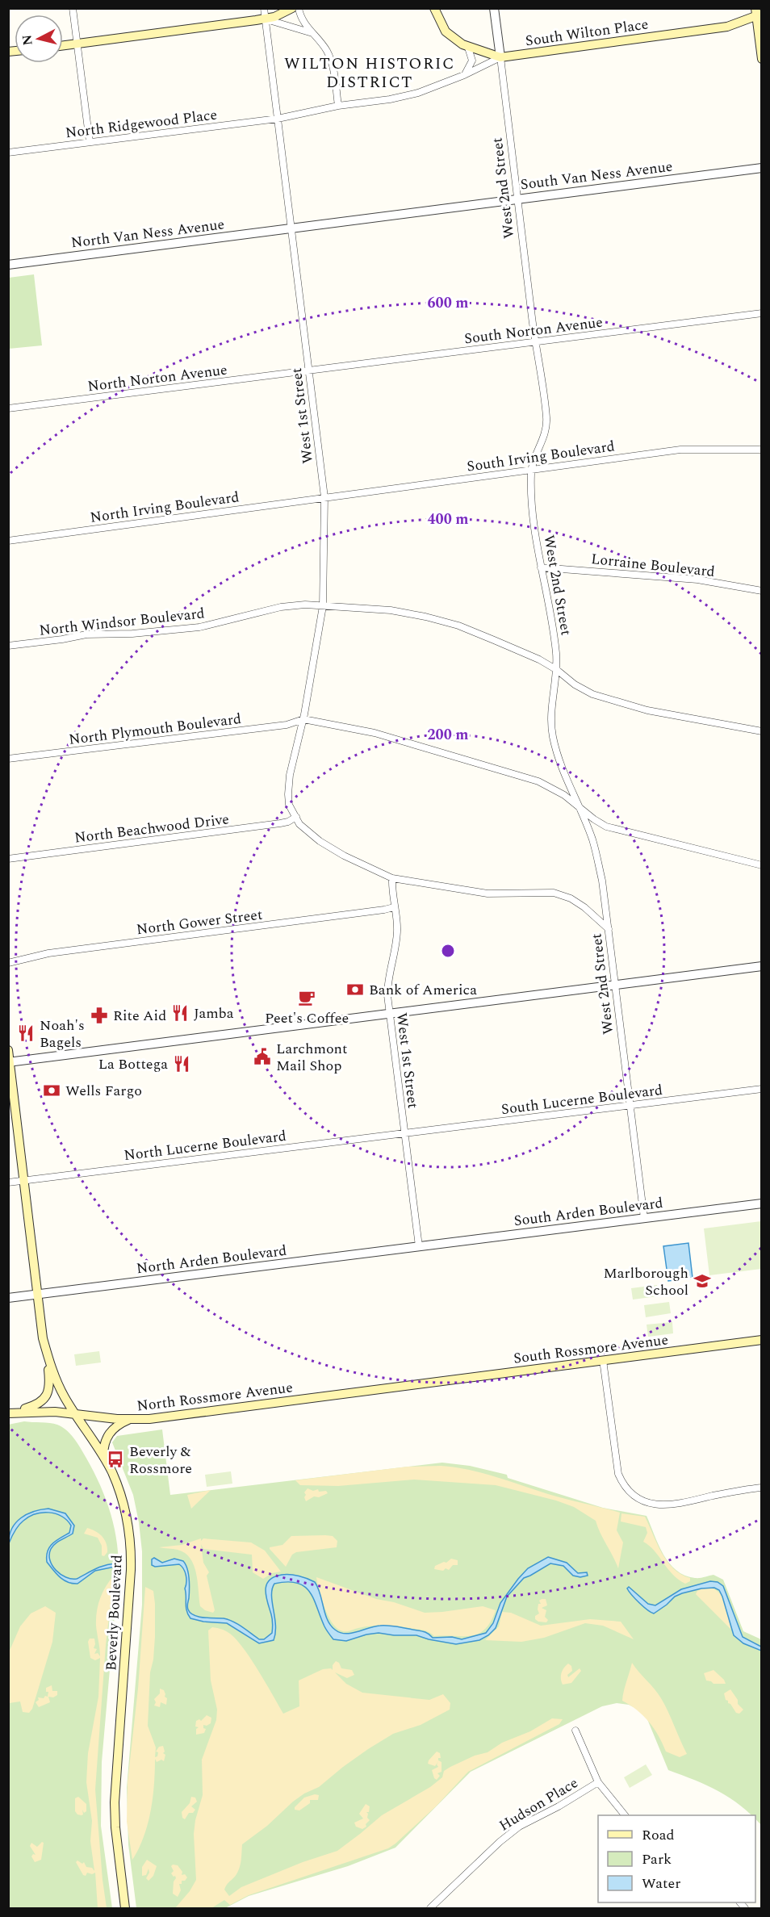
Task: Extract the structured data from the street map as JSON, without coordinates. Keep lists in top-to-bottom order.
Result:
{
  "streets": {
    "main road": [
      "South Wilton Place",
      "South Rossmore Avenue",
      "North Rossmore Avenue",
      "Beverly Boulevard"
    ],
    "street": [
      "North Ridgewood Place",
      "South Van Ness Avenue",
      "West 2nd Street",
      "North Van Ness Avenue",
      "South Norton Avenue",
      "North Norton Avenue",
      "West 1st Street",
      "South Irving Boulevard",
      "North Irving Boulevard",
      "Lorraine Boulevard",
      "North Windsor Boulevard",
      "North Plymouth Boulevard",
      "North Beachwood Drive",
      "North Gower Street",
      "South Lucerne Boulevard",
      "North Lucerne Boulevard",
      "South Arden Boulevard",
      "North Arden Boulevard",
      "Hudson Place"
    ]
  },
  "crossings": [
    ["South Wilton Place", "North Ridgewood Place"],
    ["South Wilton Place", "West 2nd Street"],
    ["North Ridgewood Place", "West 2nd Street"],
    ["North Ridgewood Place", "West 1st Street"],
    ["South Van Ness Avenue", "West 2nd Street"],
    ["South Van Ness Avenue", "North Van Ness Avenue"],
    ["South Van Ness Avenue", "West 1st Street"],
    ["West 2nd Street", "South Norton Avenue"],
    ["West 2nd Street", "West 1st Street"],
    ["West 2nd Street", "South Irving Boulevard"],
    ["West 2nd Street", "Lorraine Boulevard"],
    ["West 2nd Street", "North Windsor Boulevard"],
    ["West 2nd Street", "South Lucerne Boulevard"],
    ["West 2nd Street", "South Arden Boulevard"],
    ["North Van Ness Avenue", "West 1st Street"],
    ["South Norton Avenue", "North Norton Avenue"],
    ["South Norton Avenue", "West 1st Street"],
    ["North Norton Avenue", "West 1st Street"],
    ["West 1st Street", "South Irving Boulevard"],
    ["West 1st Street", "North Irving Boulevard"],
    ["West 1st Street", "North Windsor Boulevard"],
    ["West 1st Street", "North Plymouth Boulevard"],
    ["West 1st Street", "North Beachwood Drive"],
    ["West 1st Street", "North Gower Street"],
    ["West 1st Street", "South Lucerne Boulevard"],
    ["West 1st Street", "North Lucerne Boulevard"],
    ["West 1st Street", "South Arden Boulevard"],
    ["West 1st Street", "North Arden Boulevard"],
    ["South Irving Boulevard", "North Irving Boulevard"],
    ["South Lucerne Boulevard", "North Lucerne Boulevard"],
    ["North Lucerne Boulevard", "Beverly Boulevard"],
    ["South Arden Boulevard", "North Arden Boulevard"],
    ["North Arden Boulevard", "Beverly Boulevard"],
    ["South Rossmore Avenue", "North Rossmore Avenue"],
    ["North Rossmore Avenue", "Beverly Boulevard"]
  ],
  "districts": ["WILTON HISTORIC DISTRICT"],
  "places": {
    "bank": ["Bank of America", "Wells Fargo"],
    "cafe": ["Peet's Coffee"],
    "restaurant": ["Jamba", "Noah's Bagels", "La Bottega"],
    "pharmacy": ["Rite Aid"],
    "public building": ["Larchmont Mail Shop"],
    "school or university": ["Marlborough School"],
    "bus stop": ["Beverly & Rossmore"]
  },
  "legend": ["Road", "Park", "Water"],
  "north": "left",
  "rings": ["600 m", "400 m", "200 m"]
}
